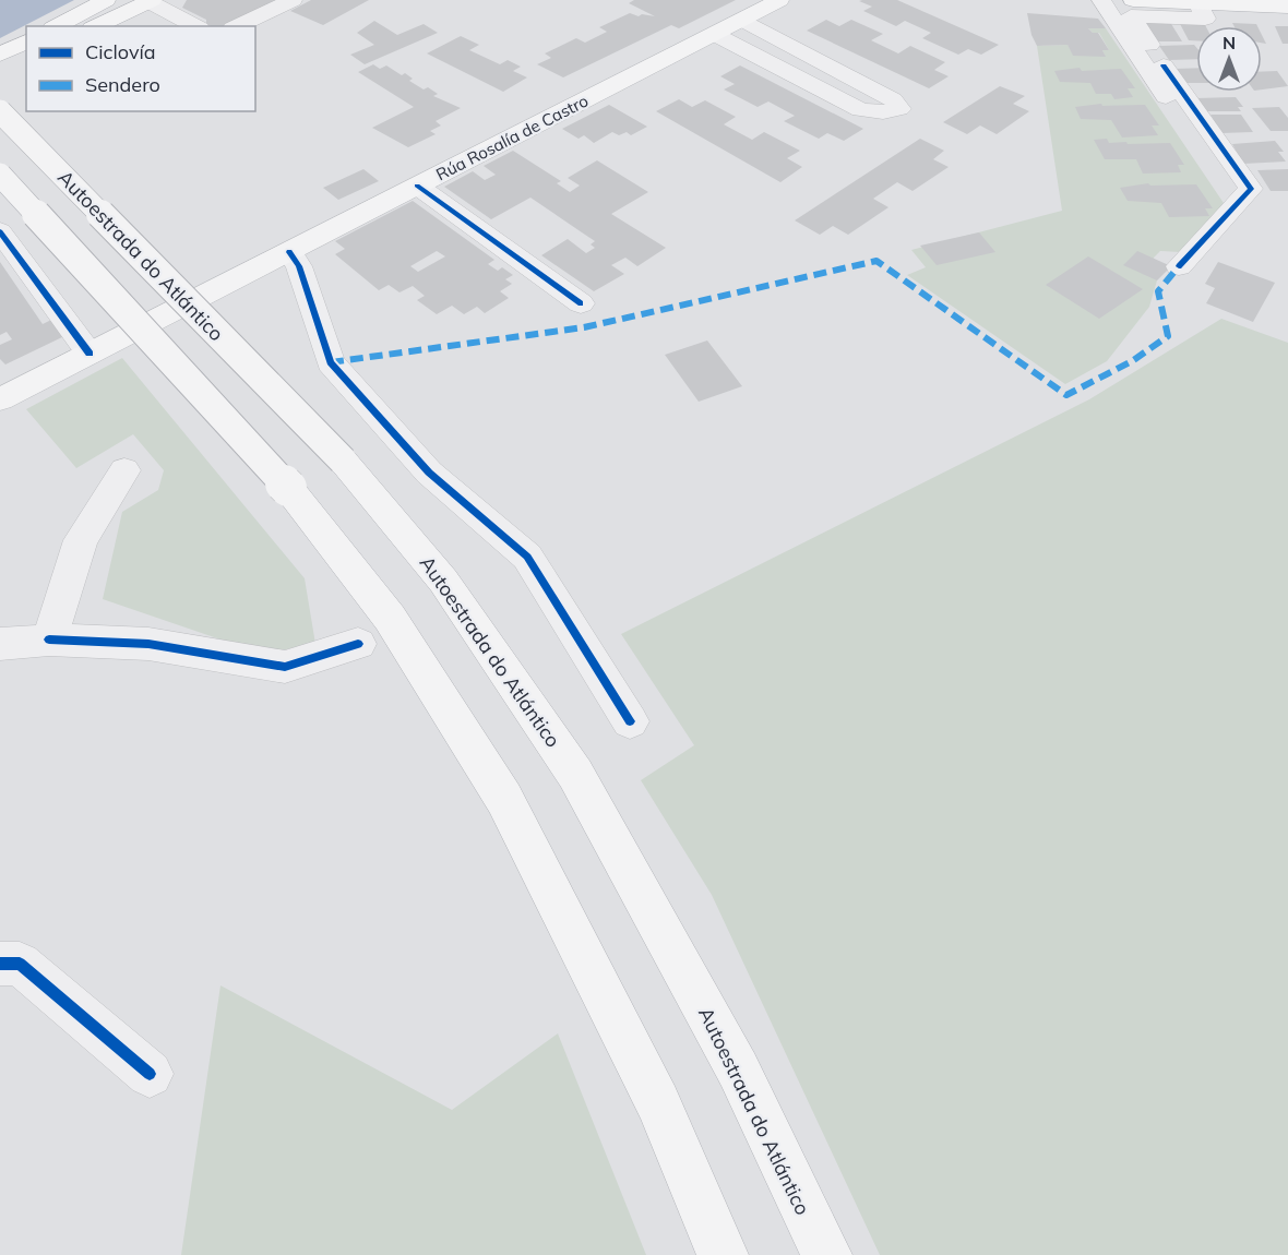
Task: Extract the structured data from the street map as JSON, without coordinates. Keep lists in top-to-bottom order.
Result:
{
  "streets": {
    "main road": ["Rúa Rosalía de Castro", "Autoestrada do Atlántico"]
  },
  "legend": ["Ciclovía", "Sendero"],
  "north": "top"
}
